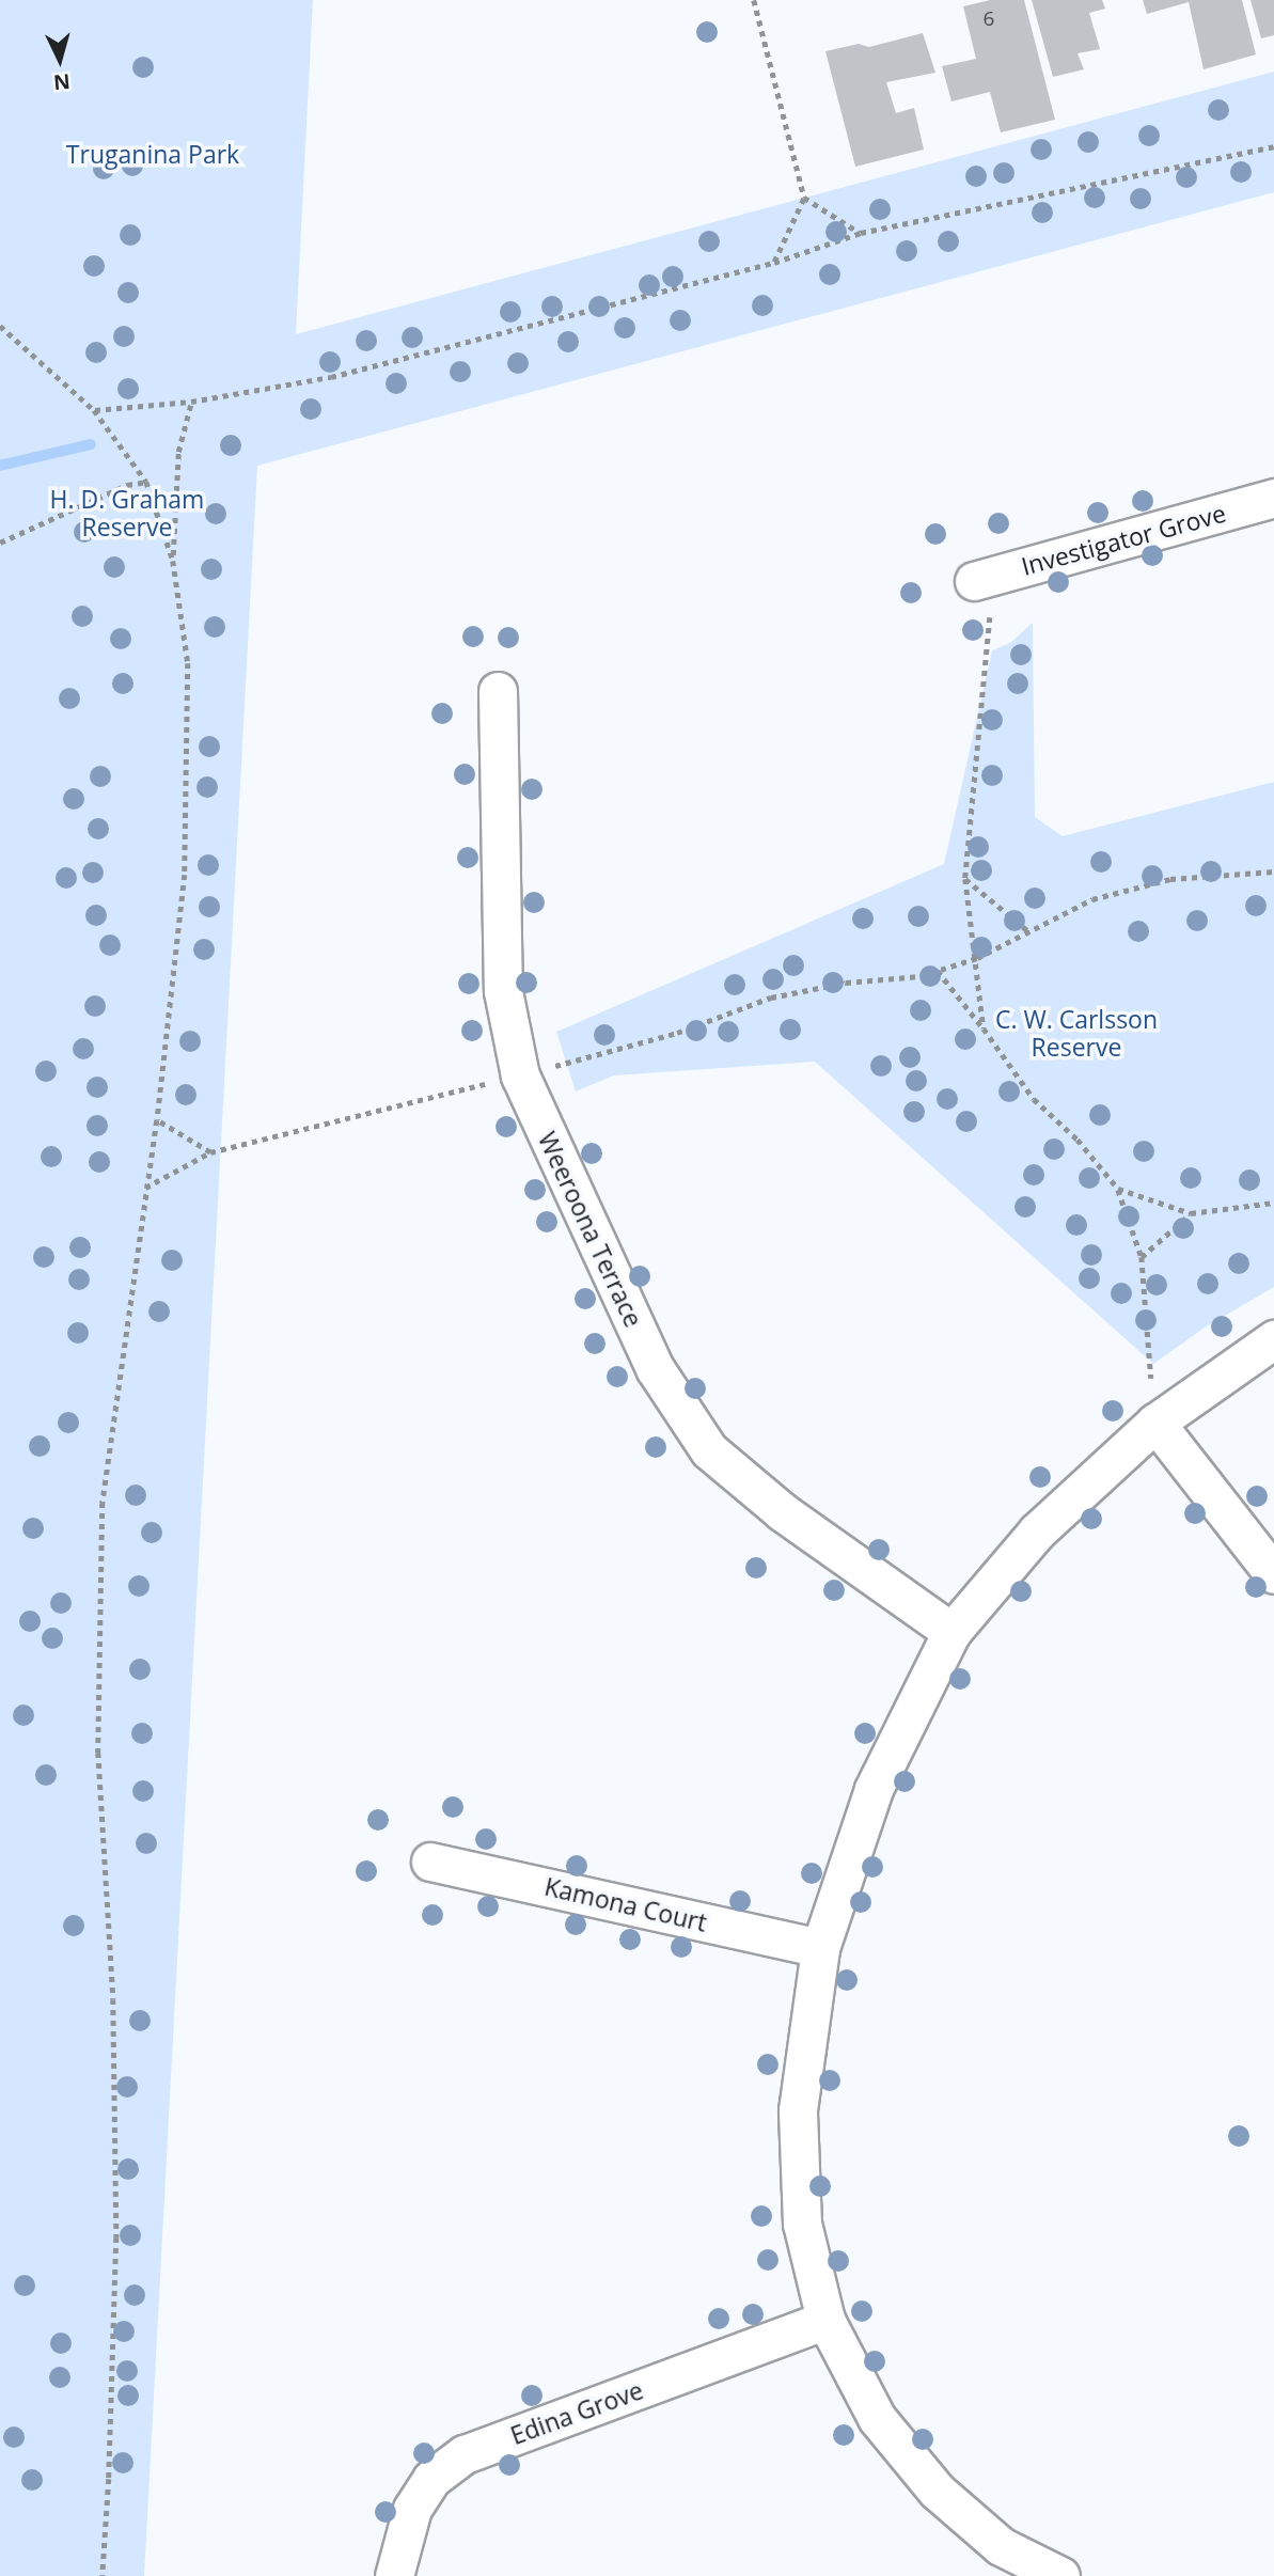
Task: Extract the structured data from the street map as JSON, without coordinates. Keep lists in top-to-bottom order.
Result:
{
  "streets": {
    "street": [
      "Investigator Grove",
      "Weeroona Terrace",
      "Kamona Court",
      "Edina Grove"
    ]
  },
  "parks": ["Truganina Park", "H. D. Graham Reserve", "C. W. Carlsson Reserve"],
  "house_numbers": ["6"],
  "north": "bottom"
}
